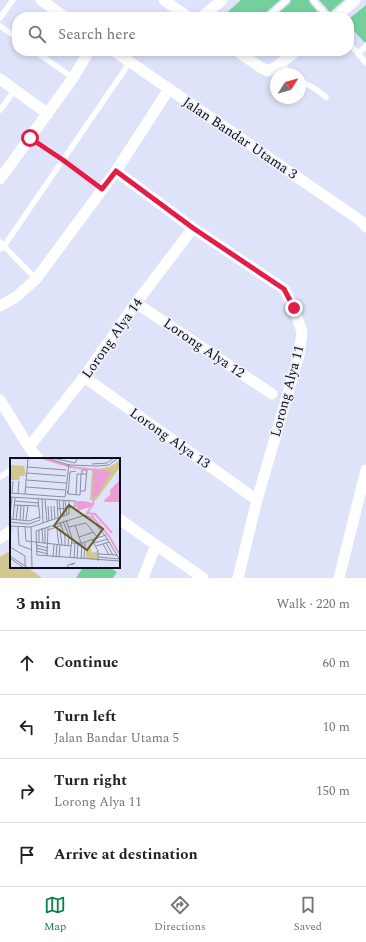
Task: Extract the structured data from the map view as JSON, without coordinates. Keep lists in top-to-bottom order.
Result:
{
  "streets": {
    "street": [
      "Jalan Bandar Utama 3",
      "Lorong Alya 14",
      "Lorong Alya 12",
      "Lorong Alya 11",
      "Lorong Alya 13"
    ]
  },
  "crossings": [
    ["Lorong Alya 14", "Lorong Alya 12"],
    ["Lorong Alya 14", "Lorong Alya 11"],
    ["Lorong Alya 14", "Lorong Alya 13"],
    ["Lorong Alya 11", "Lorong Alya 13"]
  ],
  "north": "top right",
  "page": {
    "search": "Search here",
    "heading": ["3 min", "Walk · 220 m"],
    "list": [
      ["Continue", "60 m"],
      ["Turn left", "Jalan Bandar Utama 5", "10 m"],
      ["Turn right", "Lorong Alya 11", "150 m"],
      "Arrive at destination"
    ],
    "nav": ["Map", "Directions", "Saved"]
  }
}
